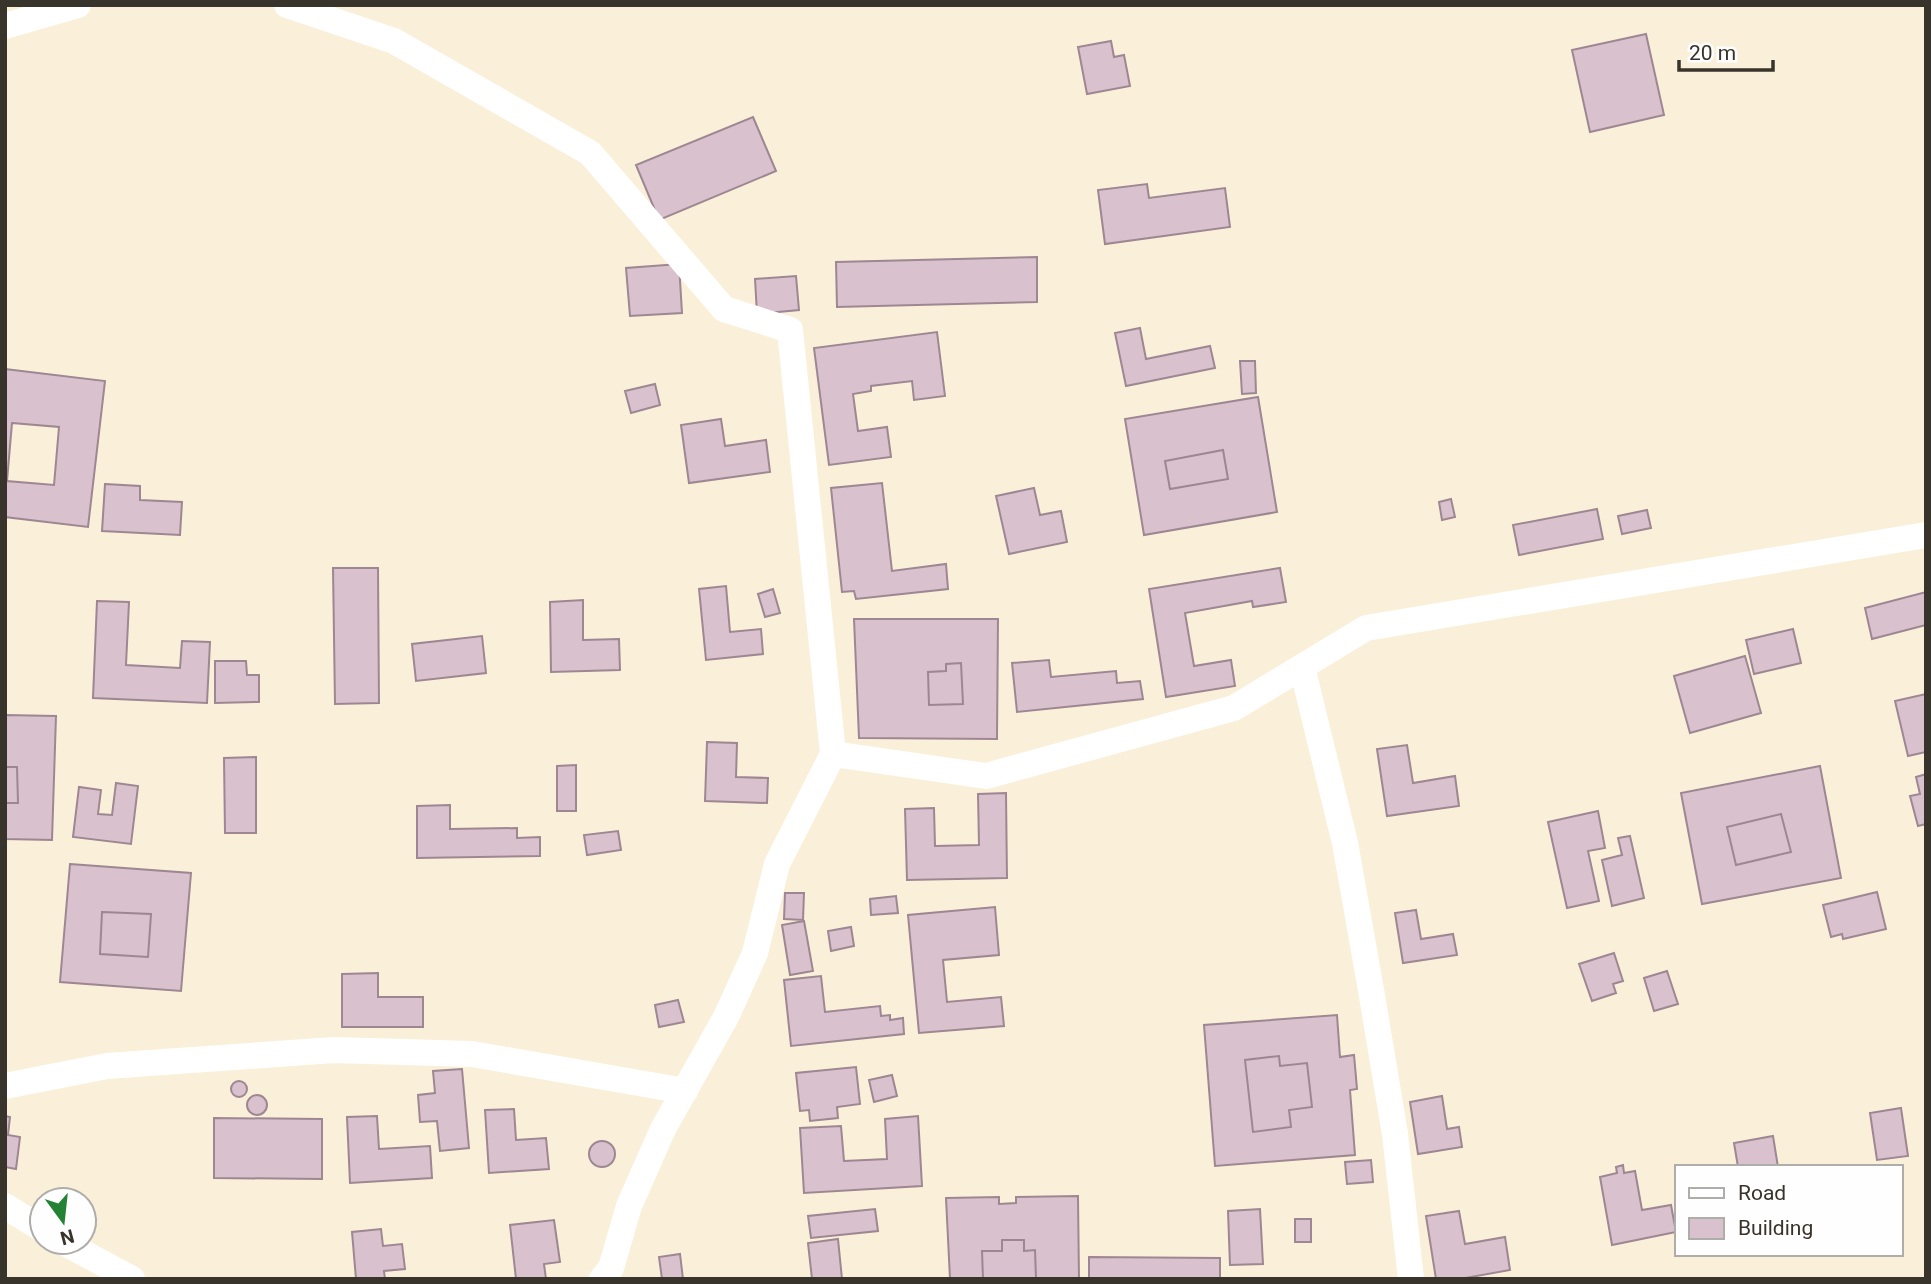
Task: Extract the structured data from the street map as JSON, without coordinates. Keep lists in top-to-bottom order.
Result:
{
  "legend": ["Road", "Building"],
  "scale_bar": "20 m",
  "north": "bottom"
}
